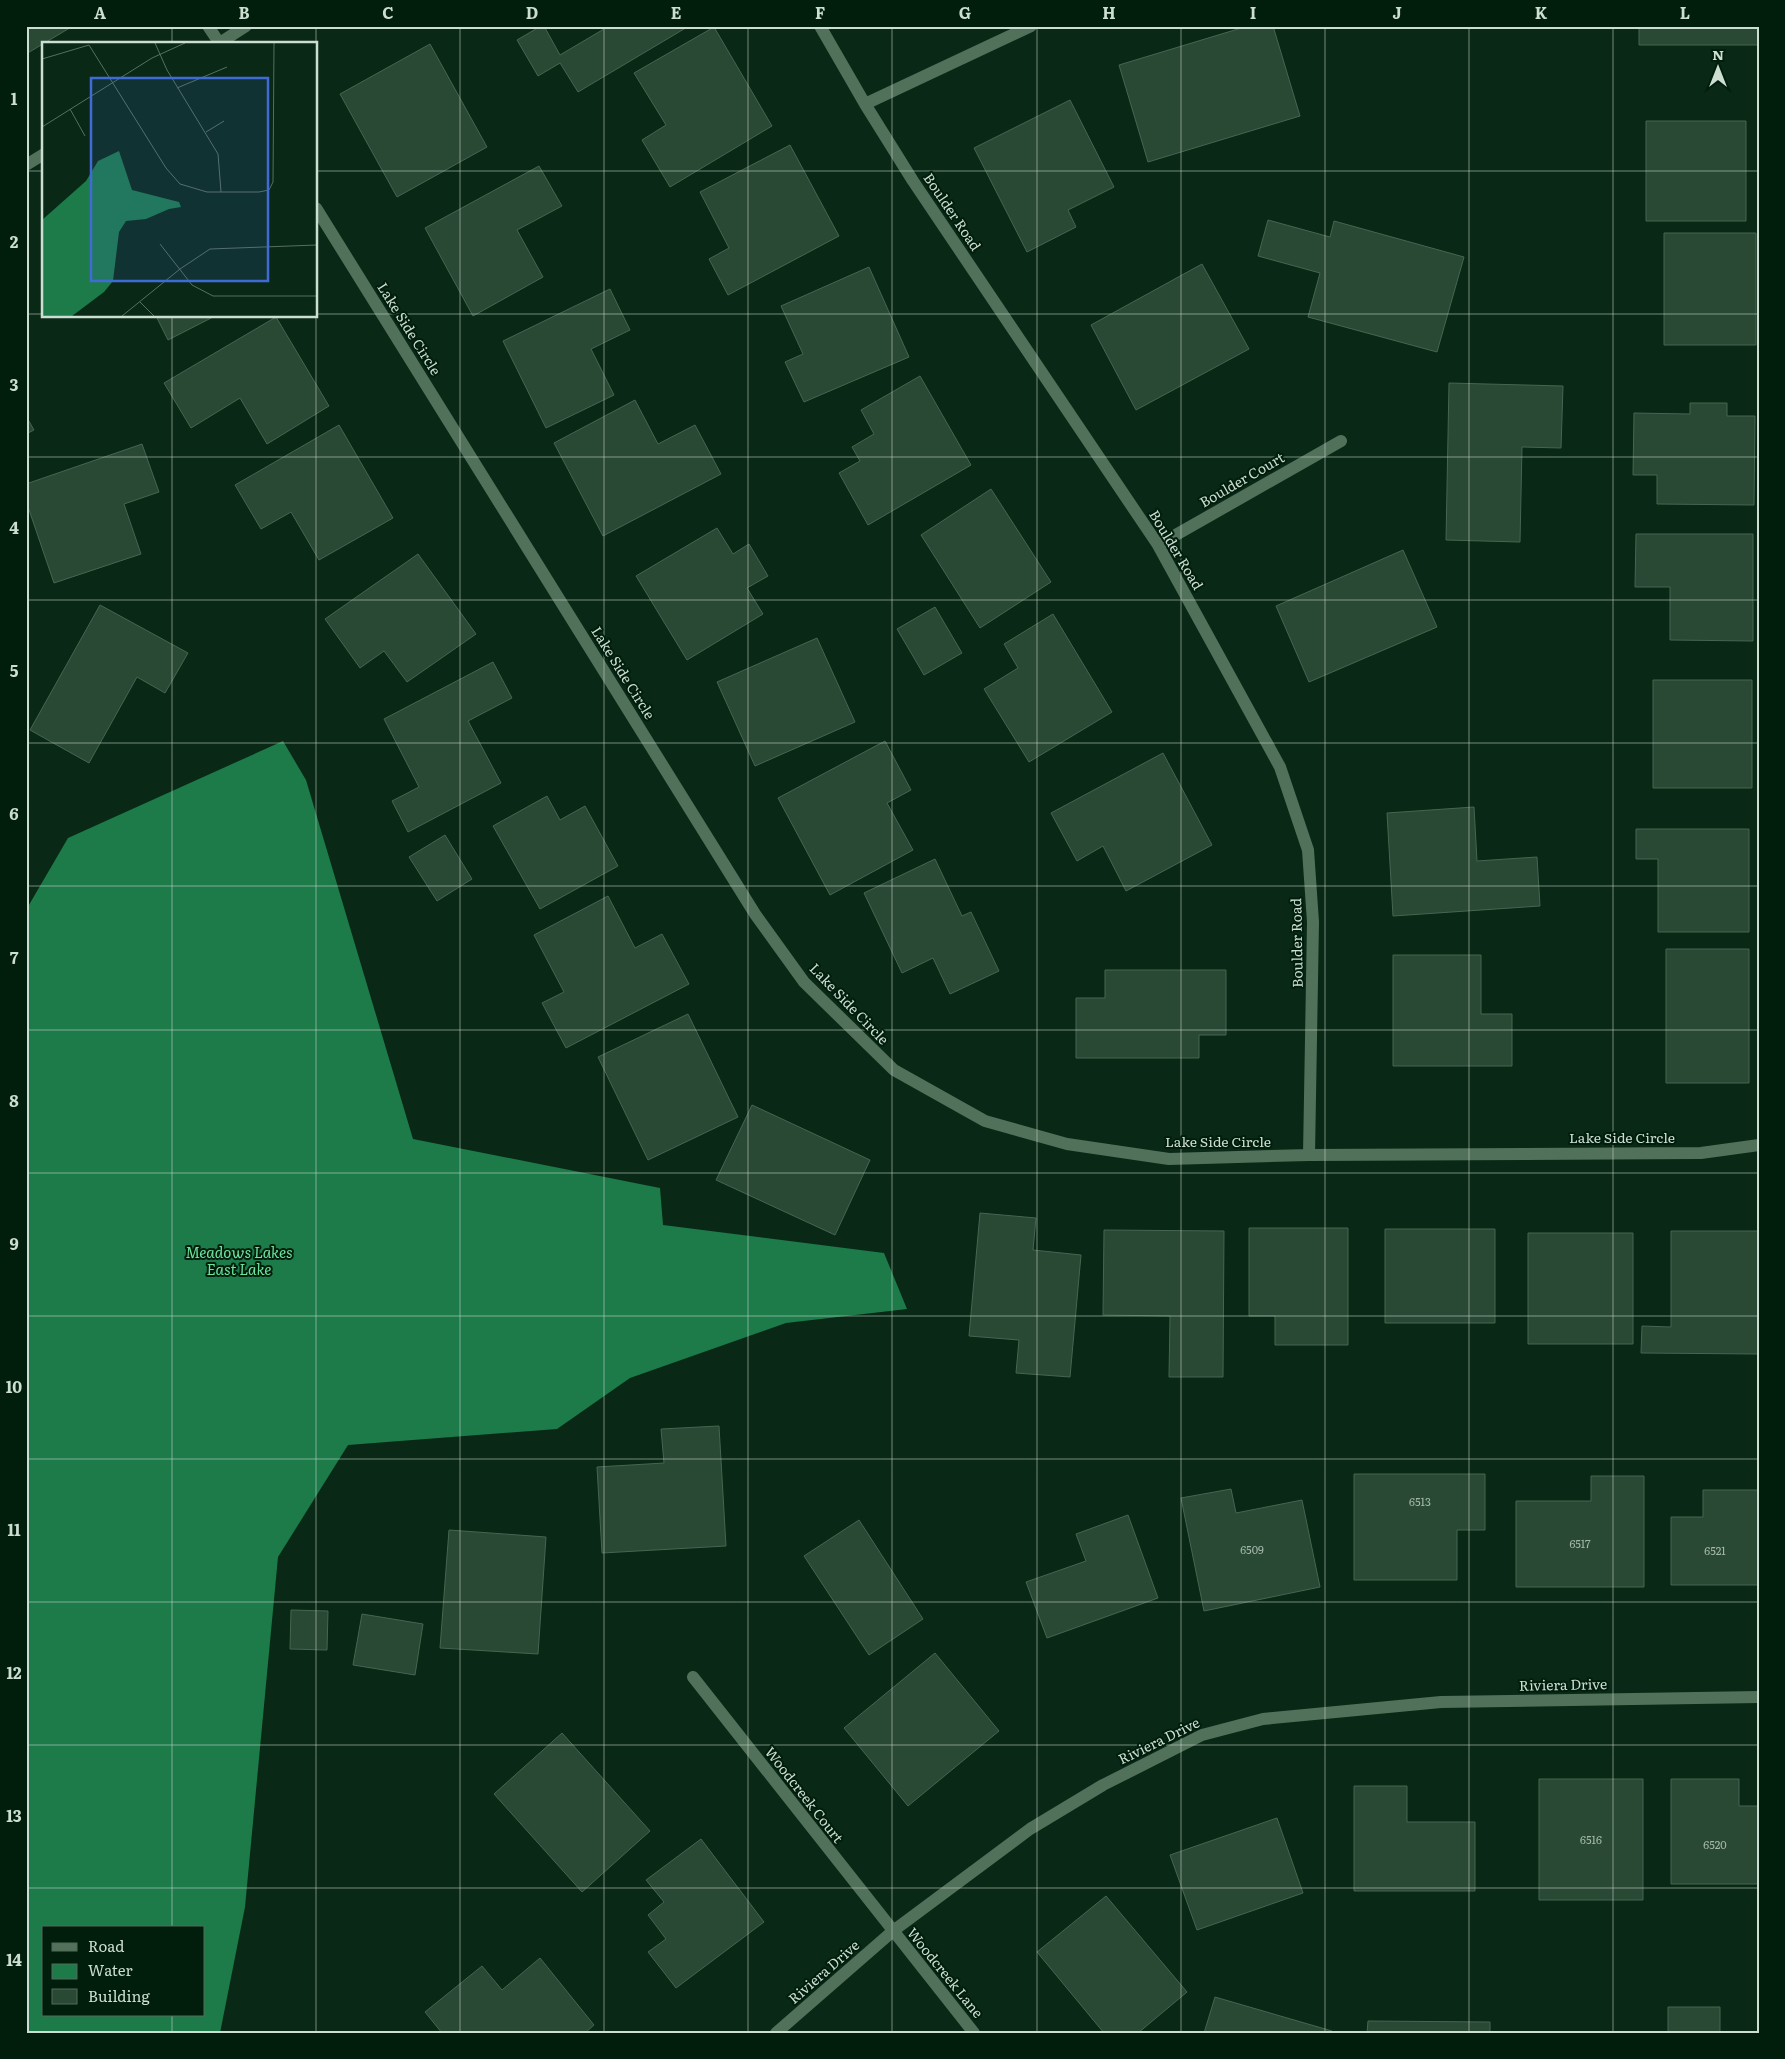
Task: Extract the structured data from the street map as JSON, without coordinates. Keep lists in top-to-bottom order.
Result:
{
  "streets": {
    "street": [
      "Boulder Road",
      "Lake Side Circle",
      "Boulder Court",
      "Riviera Drive",
      "Woodcreek Court",
      "Woodcreek Lane"
    ]
  },
  "crossings": [
    ["Boulder Road", "Lake Side Circle"],
    ["Boulder Road", "Boulder Court"],
    ["Riviera Drive", "Woodcreek Court"],
    ["Riviera Drive", "Woodcreek Lane"],
    ["Woodcreek Court", "Woodcreek Lane"]
  ],
  "water": ["Meadows Lakes East Lake"],
  "house_numbers": [
    "6513",
    "6517",
    "6509",
    "6521",
    "6516",
    "6520"
  ],
  "legend": ["Road", "Water", "Building"],
  "north": "top",
  "grid": {
    "columns": [
      "A",
      "B",
      "C",
      "D",
      "E",
      "F",
      "G",
      "H",
      "I",
      "J",
      "K",
      "L"
    ],
    "rows": [
      "1",
      "2",
      "3",
      "4",
      "5",
      "6",
      "7",
      "8",
      "9",
      "10",
      "11",
      "12",
      "13",
      "14"
    ]
  }
}
